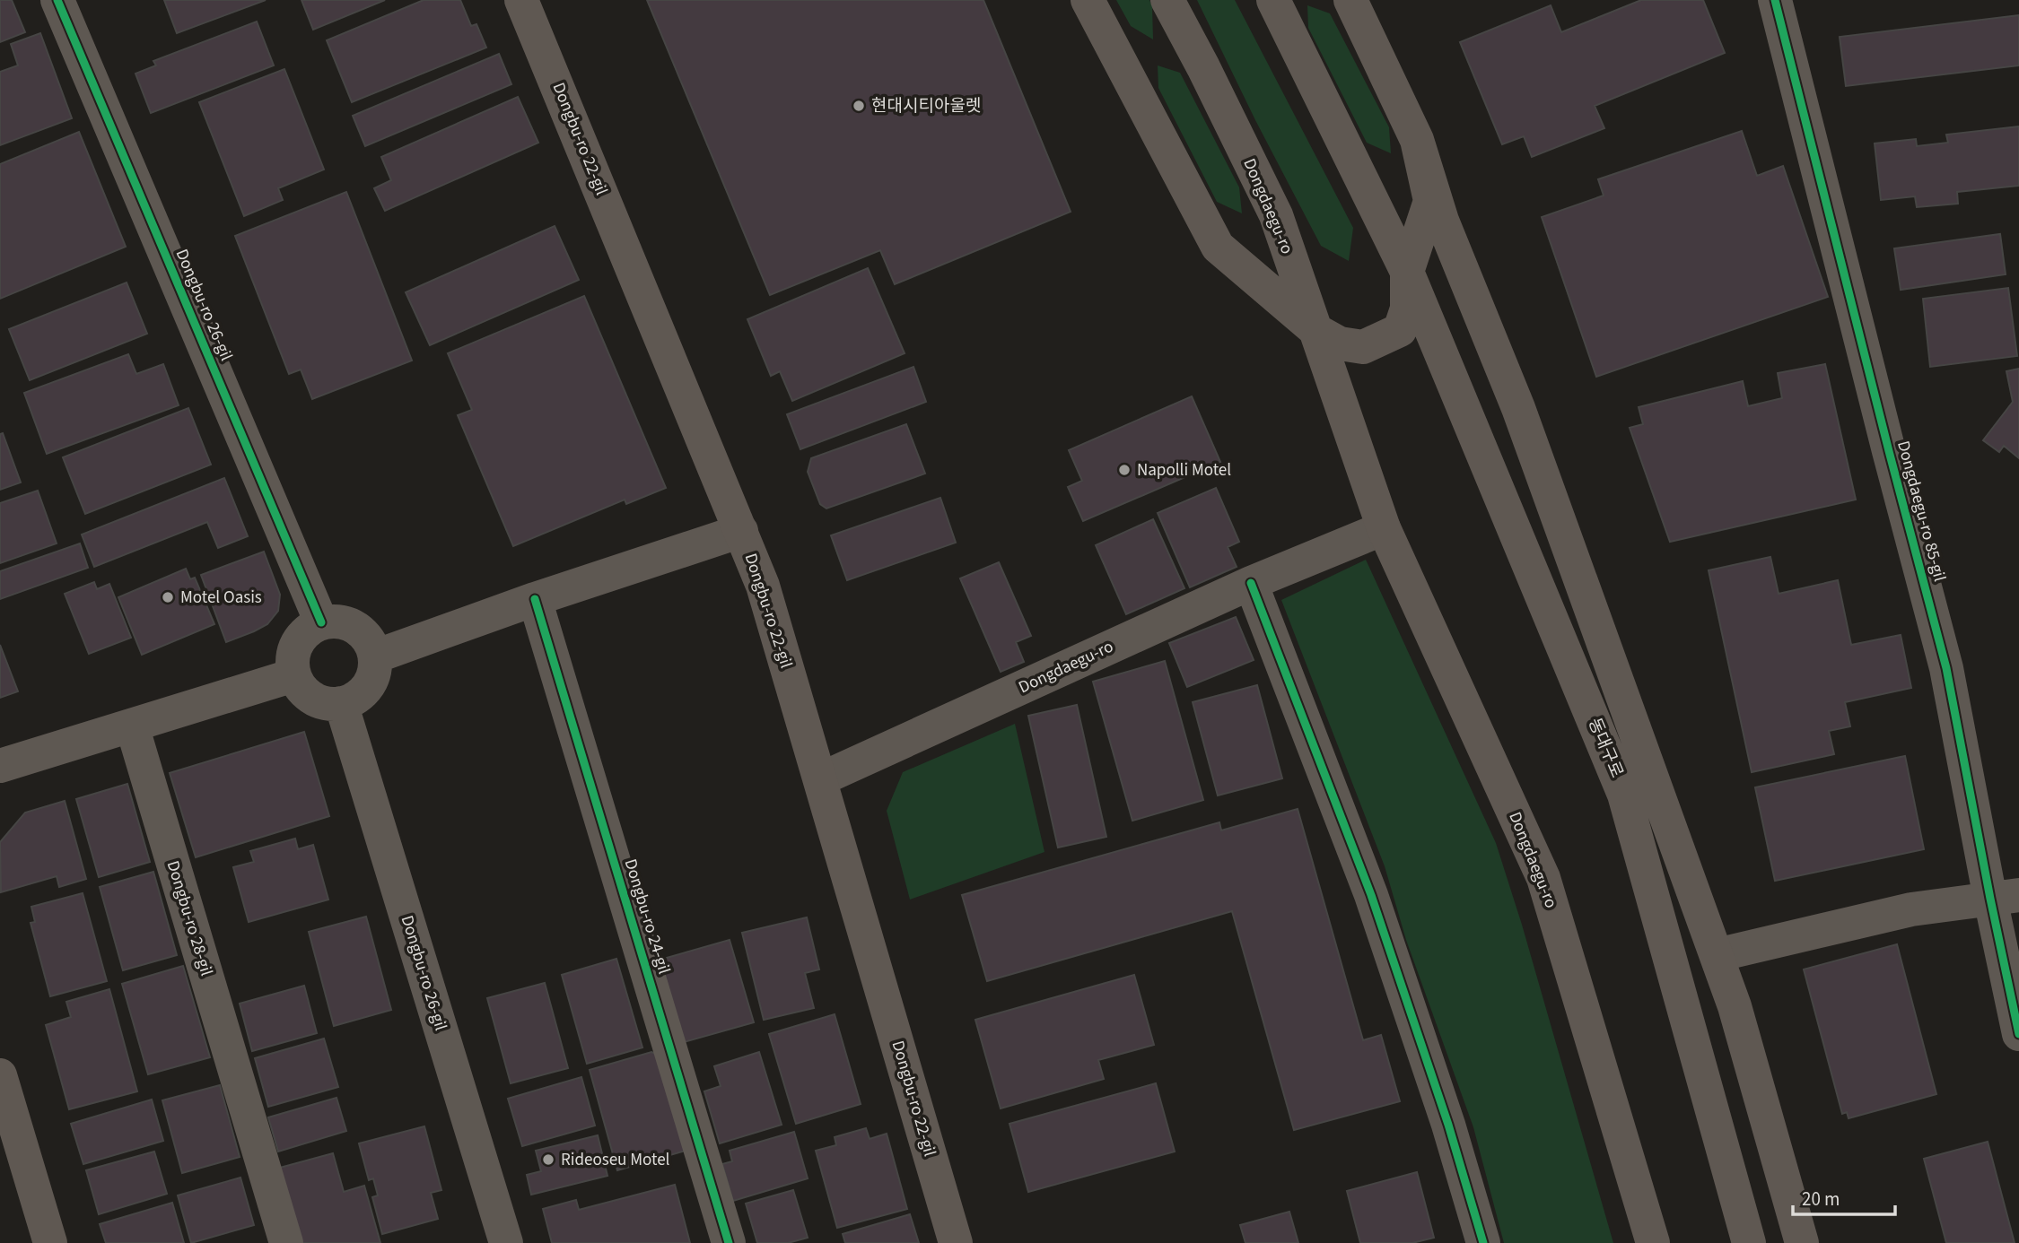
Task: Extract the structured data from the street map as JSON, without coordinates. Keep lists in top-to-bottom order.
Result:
{
  "streets": {
    "main road": ["Dongbu-ro 22-gil", "Dongdaegu-ro", "동대구로"],
    "street": [
      "Dongbu-ro 26-gil",
      "Dongdaegu-ro 85-gil",
      "Dongbu-ro 24-gil",
      "Dongbu-ro 28-gil"
    ]
  },
  "crossings": [
    ["Dongbu-ro 22-gil", "Dongdaegu-ro"]
  ],
  "places": [
    "현대시티아울렛",
    "Napolli Motel",
    "Motel Oasis",
    "Rideoseu Motel"
  ],
  "scale_bar": "20 m"
}
